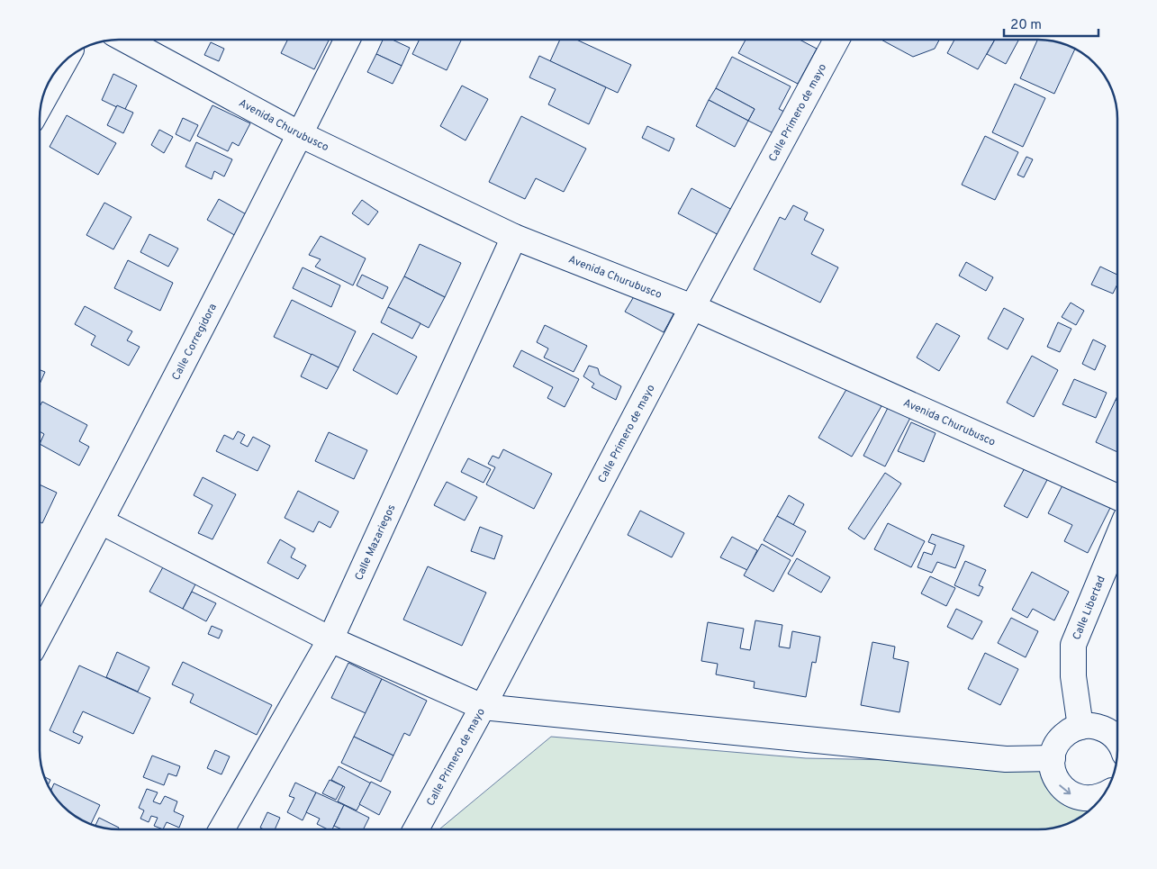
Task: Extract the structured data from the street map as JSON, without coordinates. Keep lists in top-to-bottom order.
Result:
{
  "streets": {
    "street": [
      "Calle Primero de mayo",
      "Avenida Churubusco",
      "Calle Corregidora",
      "Calle Mazariegos",
      "Calle Libertad"
    ]
  },
  "crossings": [
    ["Calle Primero de mayo", "Avenida Churubusco"],
    ["Avenida Churubusco", "Calle Corregidora"],
    ["Avenida Churubusco", "Calle Mazariegos"]
  ],
  "scale_bar": "20 m"
}
